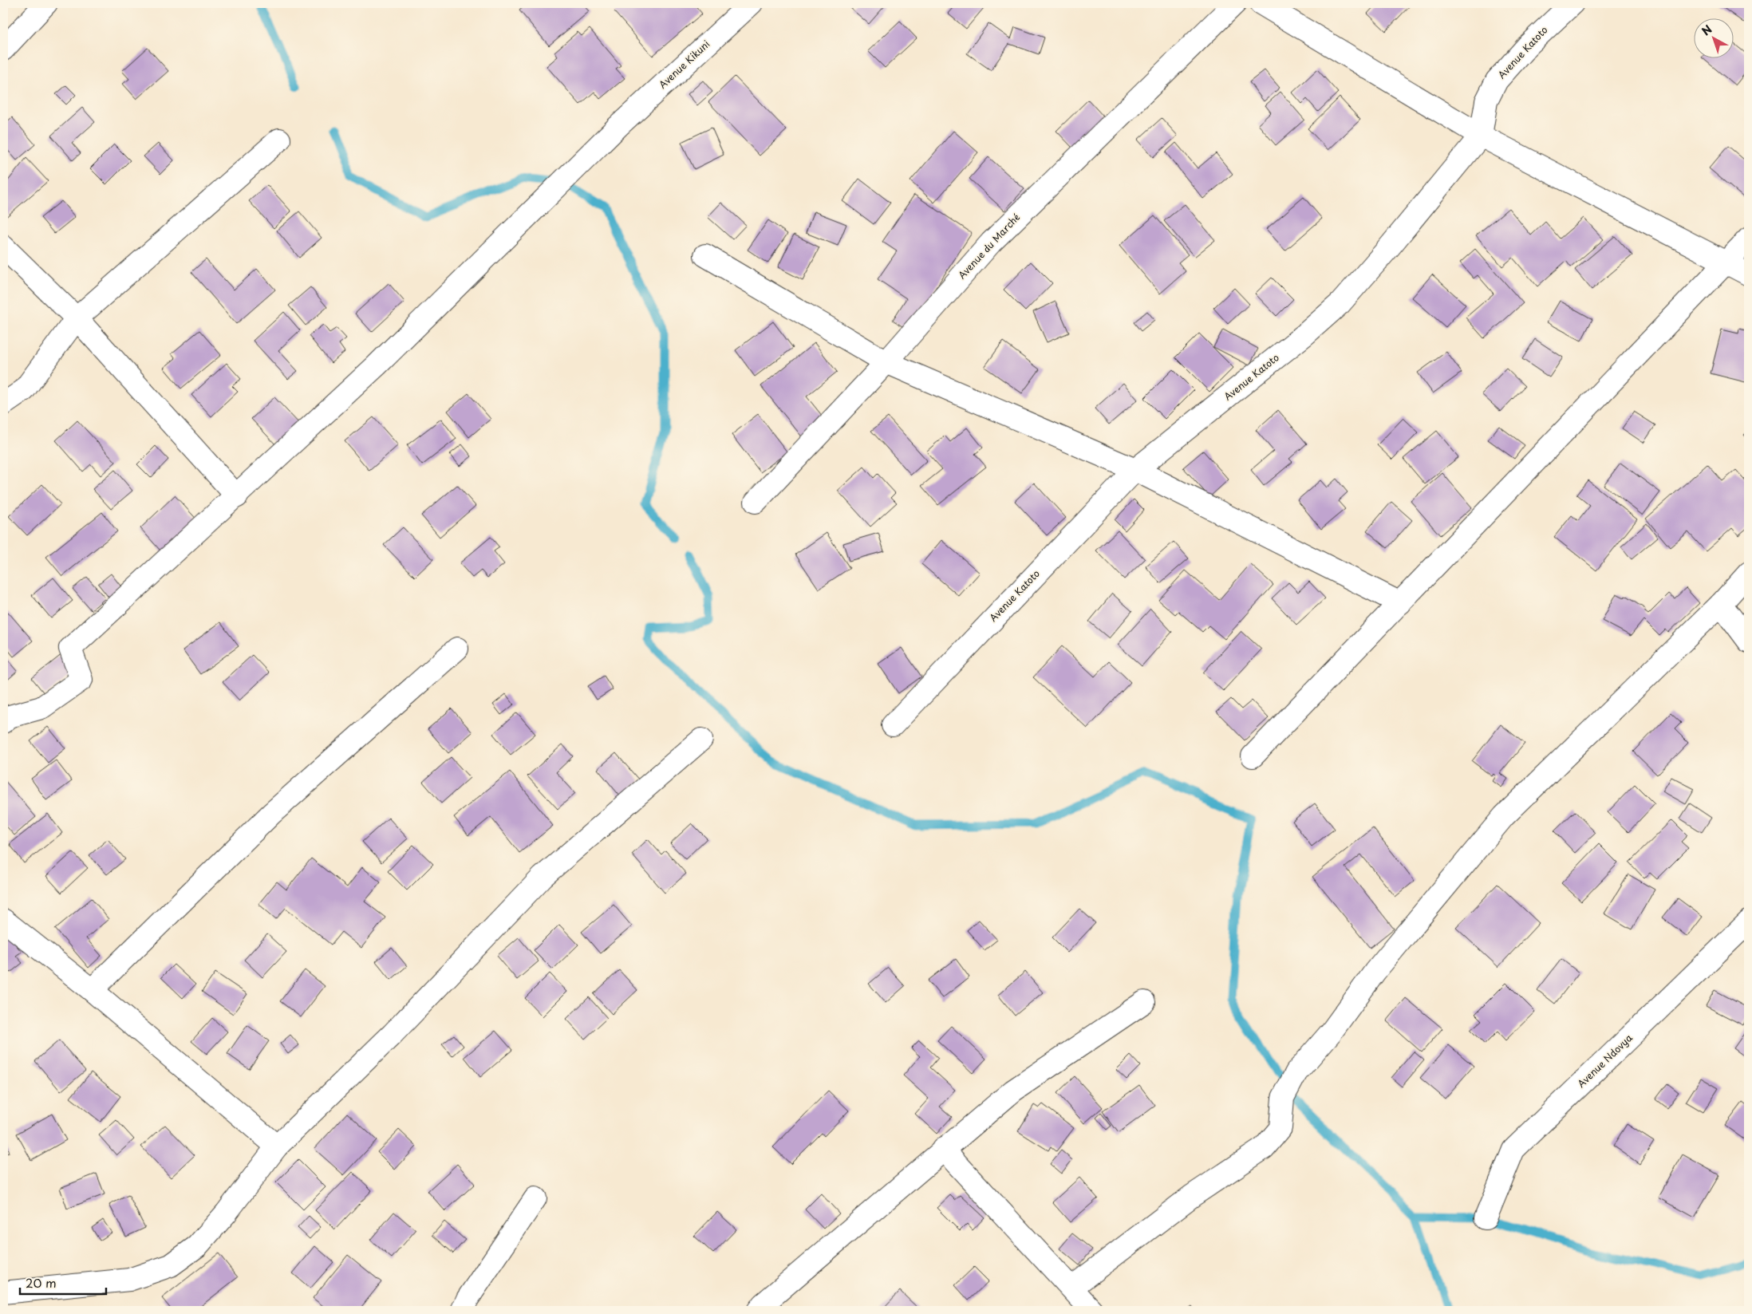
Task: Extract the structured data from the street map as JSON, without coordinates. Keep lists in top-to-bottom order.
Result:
{
  "streets": {
    "street": [
      "Avenue Katoto",
      "Avenue Kikuni",
      "Avenue du Marché",
      "Avenue Ndovya"
    ]
  },
  "scale_bar": "20 m",
  "north": "top left"
}
